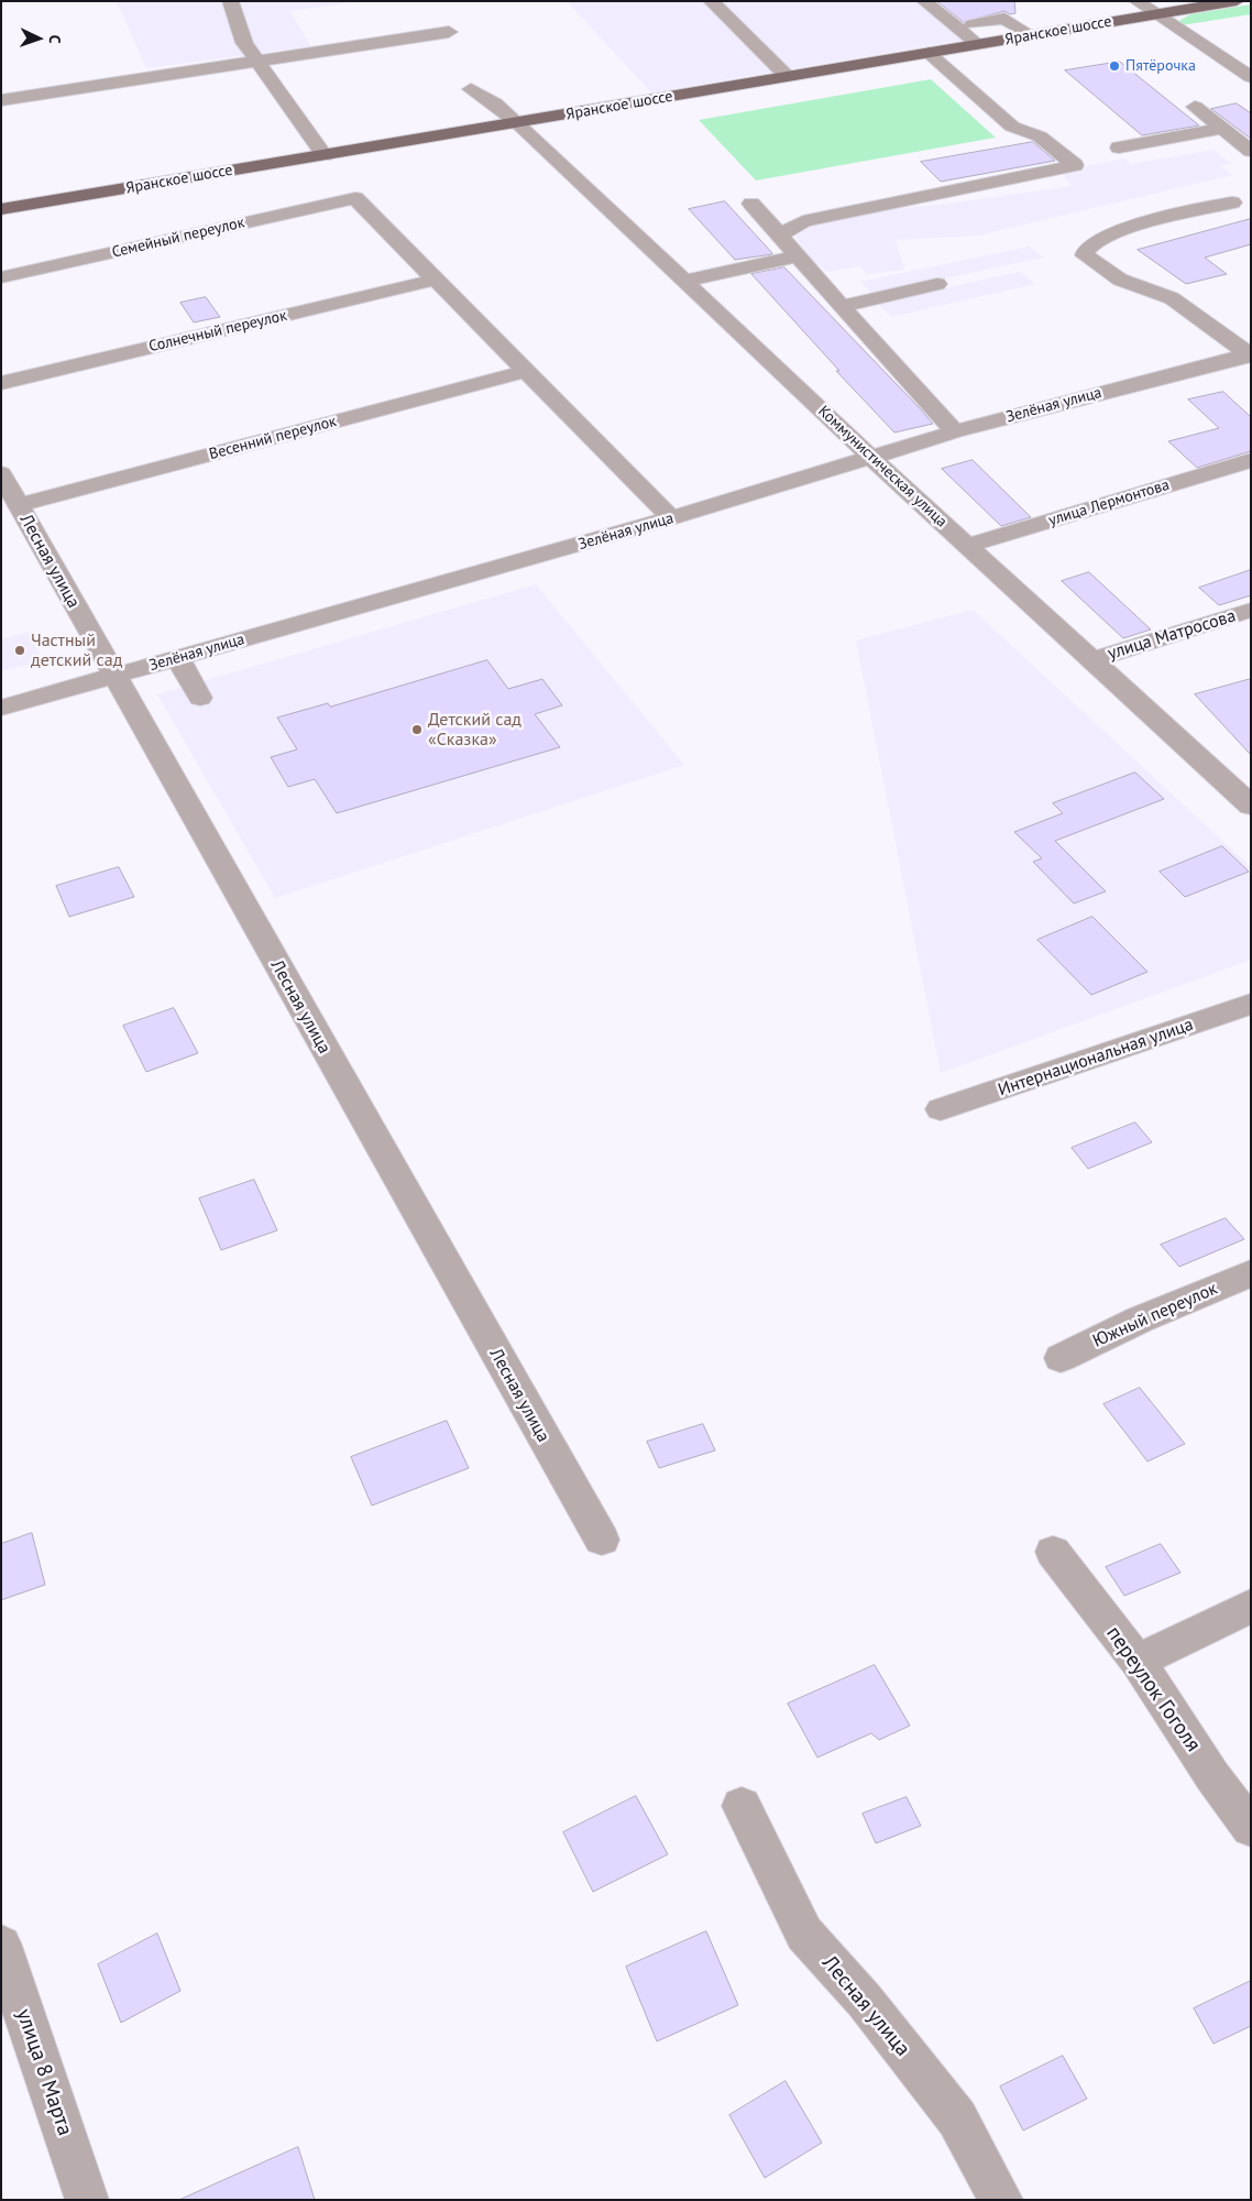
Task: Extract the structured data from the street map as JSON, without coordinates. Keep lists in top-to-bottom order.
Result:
{
  "streets": {
    "main road": ["Яранское шоссе"],
    "street": [
      "Семейный переулок",
      "Солнечный переулок",
      "Зелёная улица",
      "Весенний переулок",
      "Коммунистическая улица",
      "улица Лермонтова",
      "Лесная улица",
      "улица Матросова",
      "Интернациональная улица",
      "Южный переулок",
      "переулок Гоголя",
      "улица 8 Марта"
    ]
  },
  "crossings": [
    ["Яранское шоссе", "Коммунистическая улица"],
    ["Семейный переулок", "Солнечный переулок"],
    ["Зелёная улица", "Коммунистическая улица"],
    ["Зелёная улица", "Лесная улица"],
    ["Весенний переулок", "Лесная улица"],
    ["Коммунистическая улица", "улица Лермонтова"],
    ["Коммунистическая улица", "улица Матросова"]
  ],
  "places": ["Пятёрочка", "Частный детский сад", "Детский сад «Сказка»"],
  "north": "right"
}
